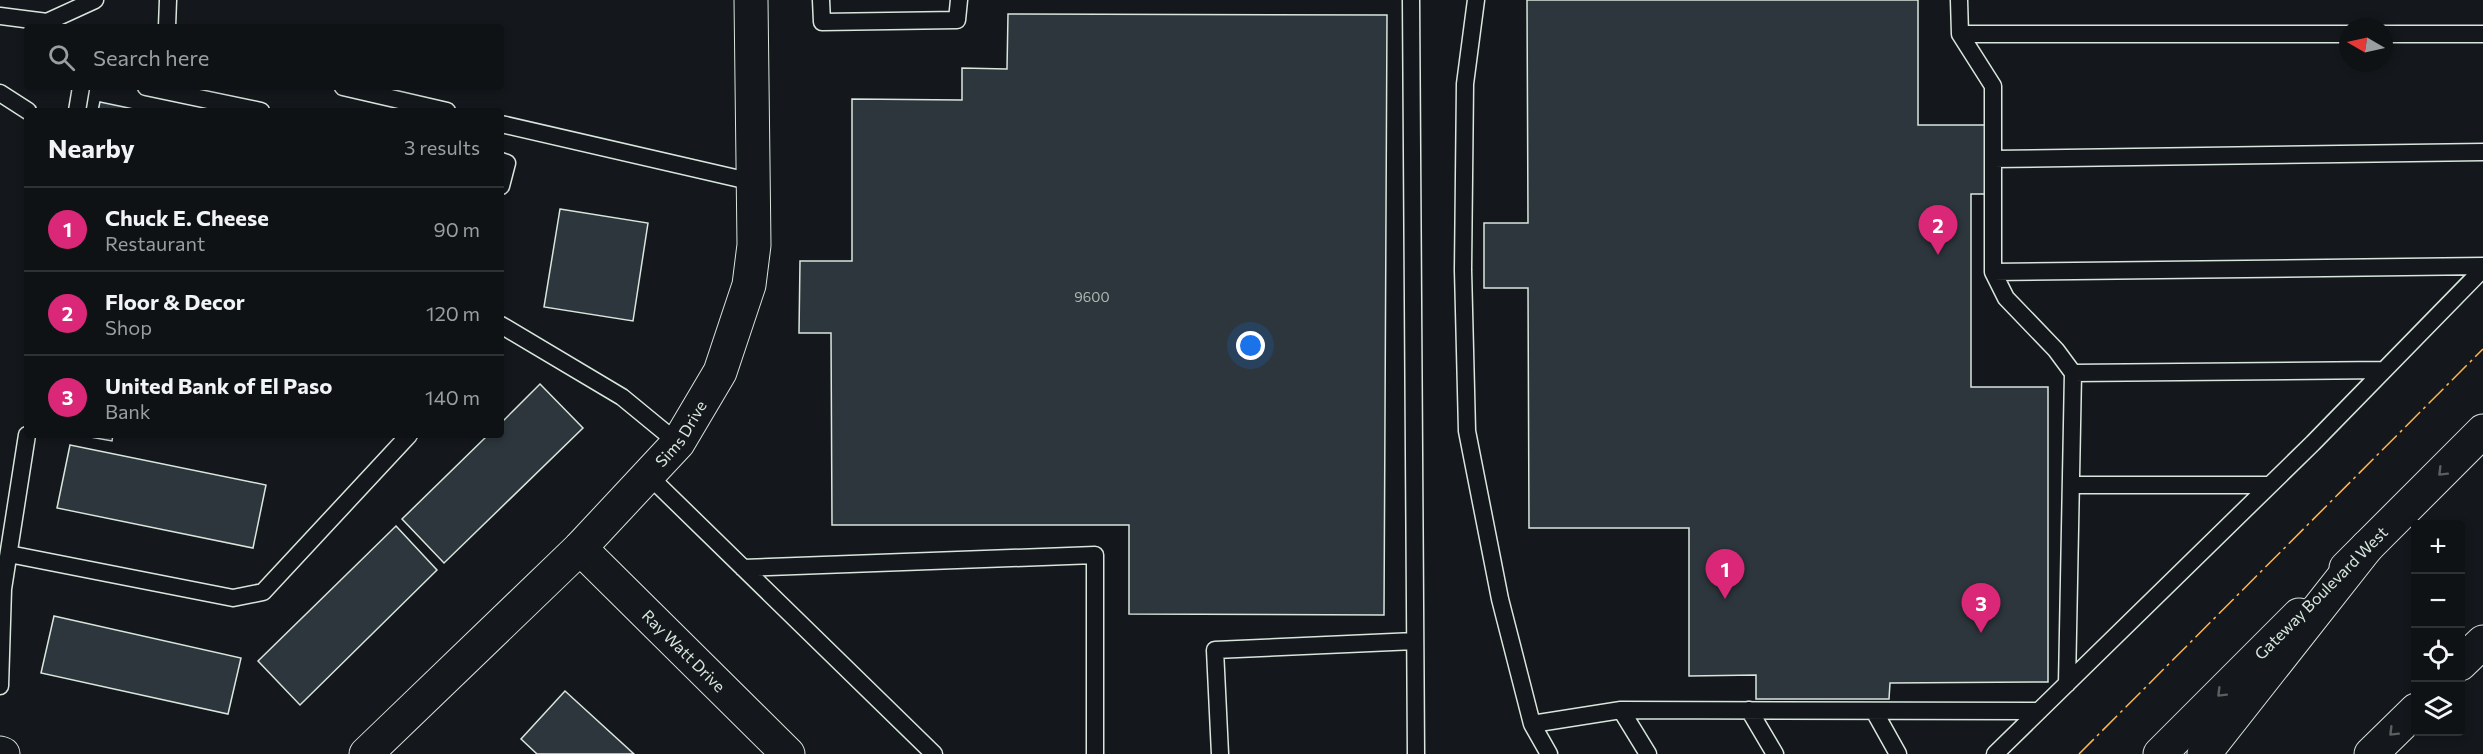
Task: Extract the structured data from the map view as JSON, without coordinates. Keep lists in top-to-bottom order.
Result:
{
  "streets": {
    "main road": ["Sims Drive", "Gateway Boulevard West", "Ray Watt Drive"]
  },
  "crossings": [
    ["Sims Drive", "Ray Watt Drive"]
  ],
  "house_numbers": ["9600"],
  "north": "left",
  "page": {
    "search": "Search here",
    "heading": ["Nearby", "3 results"],
    "list": [
      {
        "mark": "1",
        "name": "Chuck E. Cheese",
        "note": "Restaurant",
        "value": "90 m"
      },
      {
        "mark": "2",
        "name": "Floor & Decor",
        "note": "Shop",
        "value": "120 m"
      },
      {
        "mark": "3",
        "name": "United Bank of El Paso",
        "note": "Bank",
        "value": "140 m"
      }
    ],
    "pins": ["2", "1", "3"],
    "map_buttons": ["+", "−"]
  }
}
